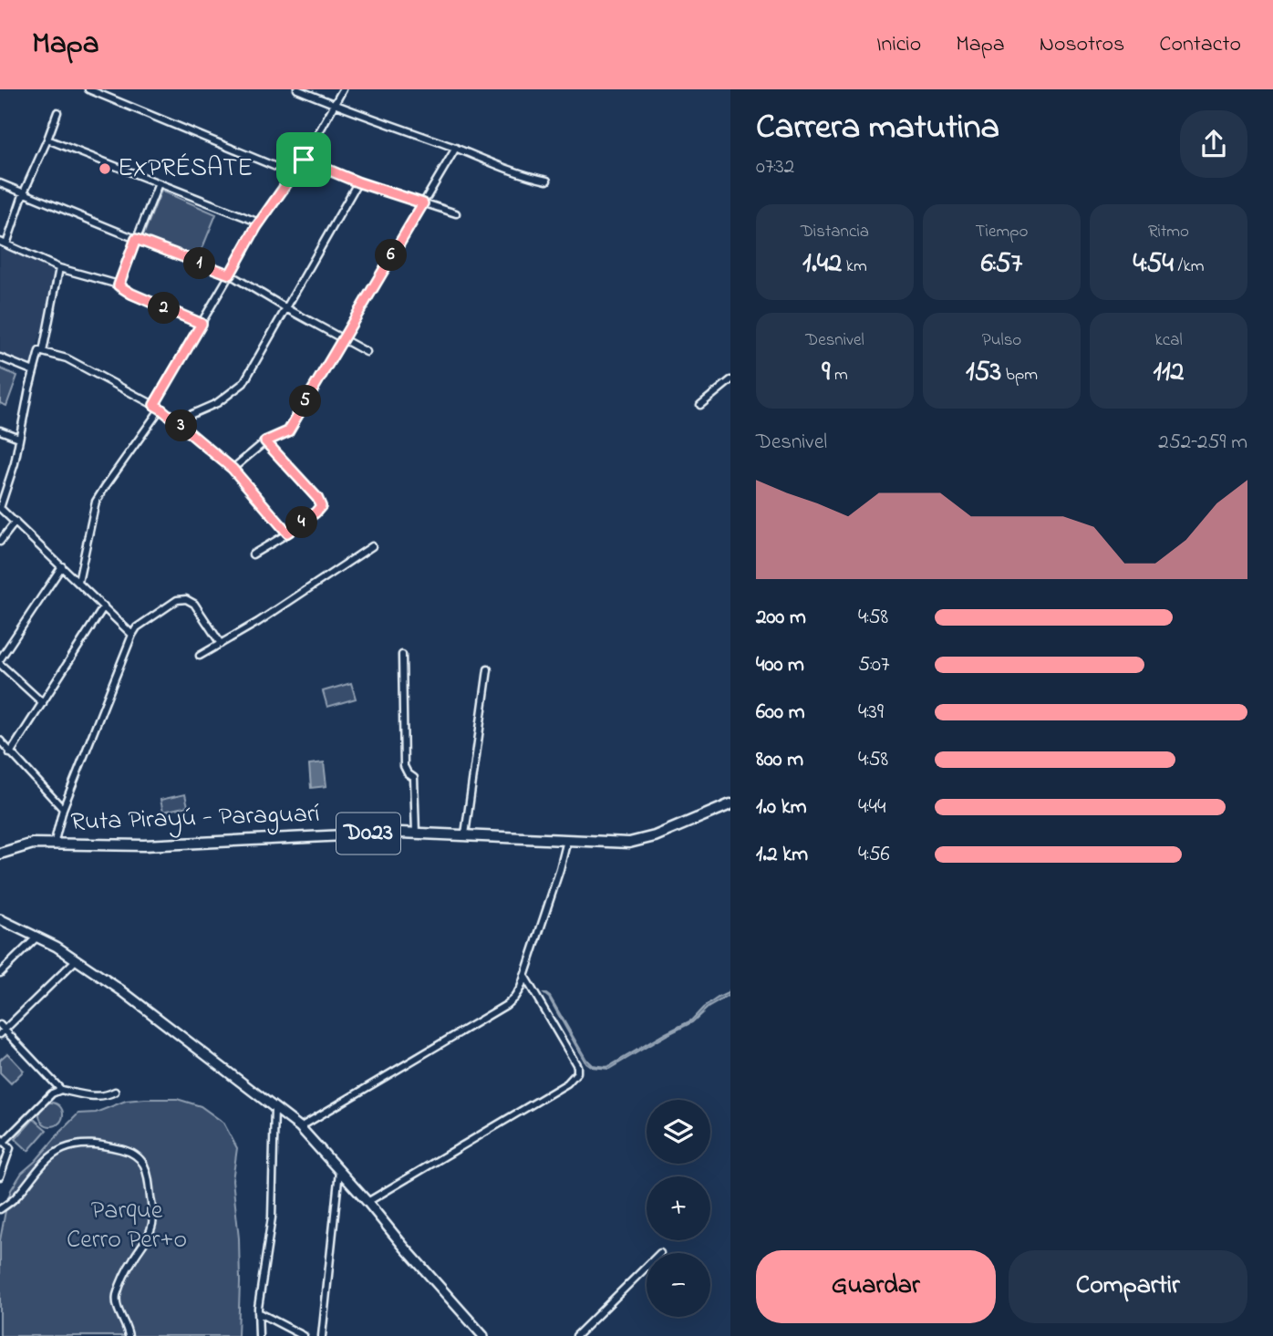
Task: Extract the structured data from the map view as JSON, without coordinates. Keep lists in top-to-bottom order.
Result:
{
  "streets": {
    "main road": ["Ruta Pirayú - Paraguarí", "D023"]
  },
  "parks": ["Parque Cerro Per+o"],
  "places": ["EXPRÉSATE"],
  "page": {
    "header": "Mapa",
    "nav": [
      "Inicio",
      "Mapa",
      "Nosotros",
      "Contacto"
    ],
    "heading": ["Carrera matutina", "07:32"],
    "stats": [
      ["Distancia", "1.42 km"],
      ["Tiempo", "6:57"],
      ["Ritmo", "4:54 /km"],
      ["Desnivel", "9 m"],
      ["Pulso", "153 bpm"],
      ["kcal", "112"]
    ],
    "pins": [
      "6",
      "1",
      "2",
      "5",
      "3",
      "4"
    ],
    "chart": ["Desnivel", "252–259 m"],
    "list": [
      {
        "name": "200 m",
        "note": "4:58"
      },
      {
        "name": "400 m",
        "note": "5:07"
      },
      {
        "name": "600 m",
        "note": "4:39"
      },
      {
        "name": "800 m",
        "note": "4:58"
      },
      {
        "name": "1.0 km",
        "note": "4:44"
      },
      {
        "name": "1.2 km",
        "note": "4:56"
      }
    ],
    "map_buttons": ["+", "−"],
    "buttons": ["Guardar", "Compartir"]
  }
}
